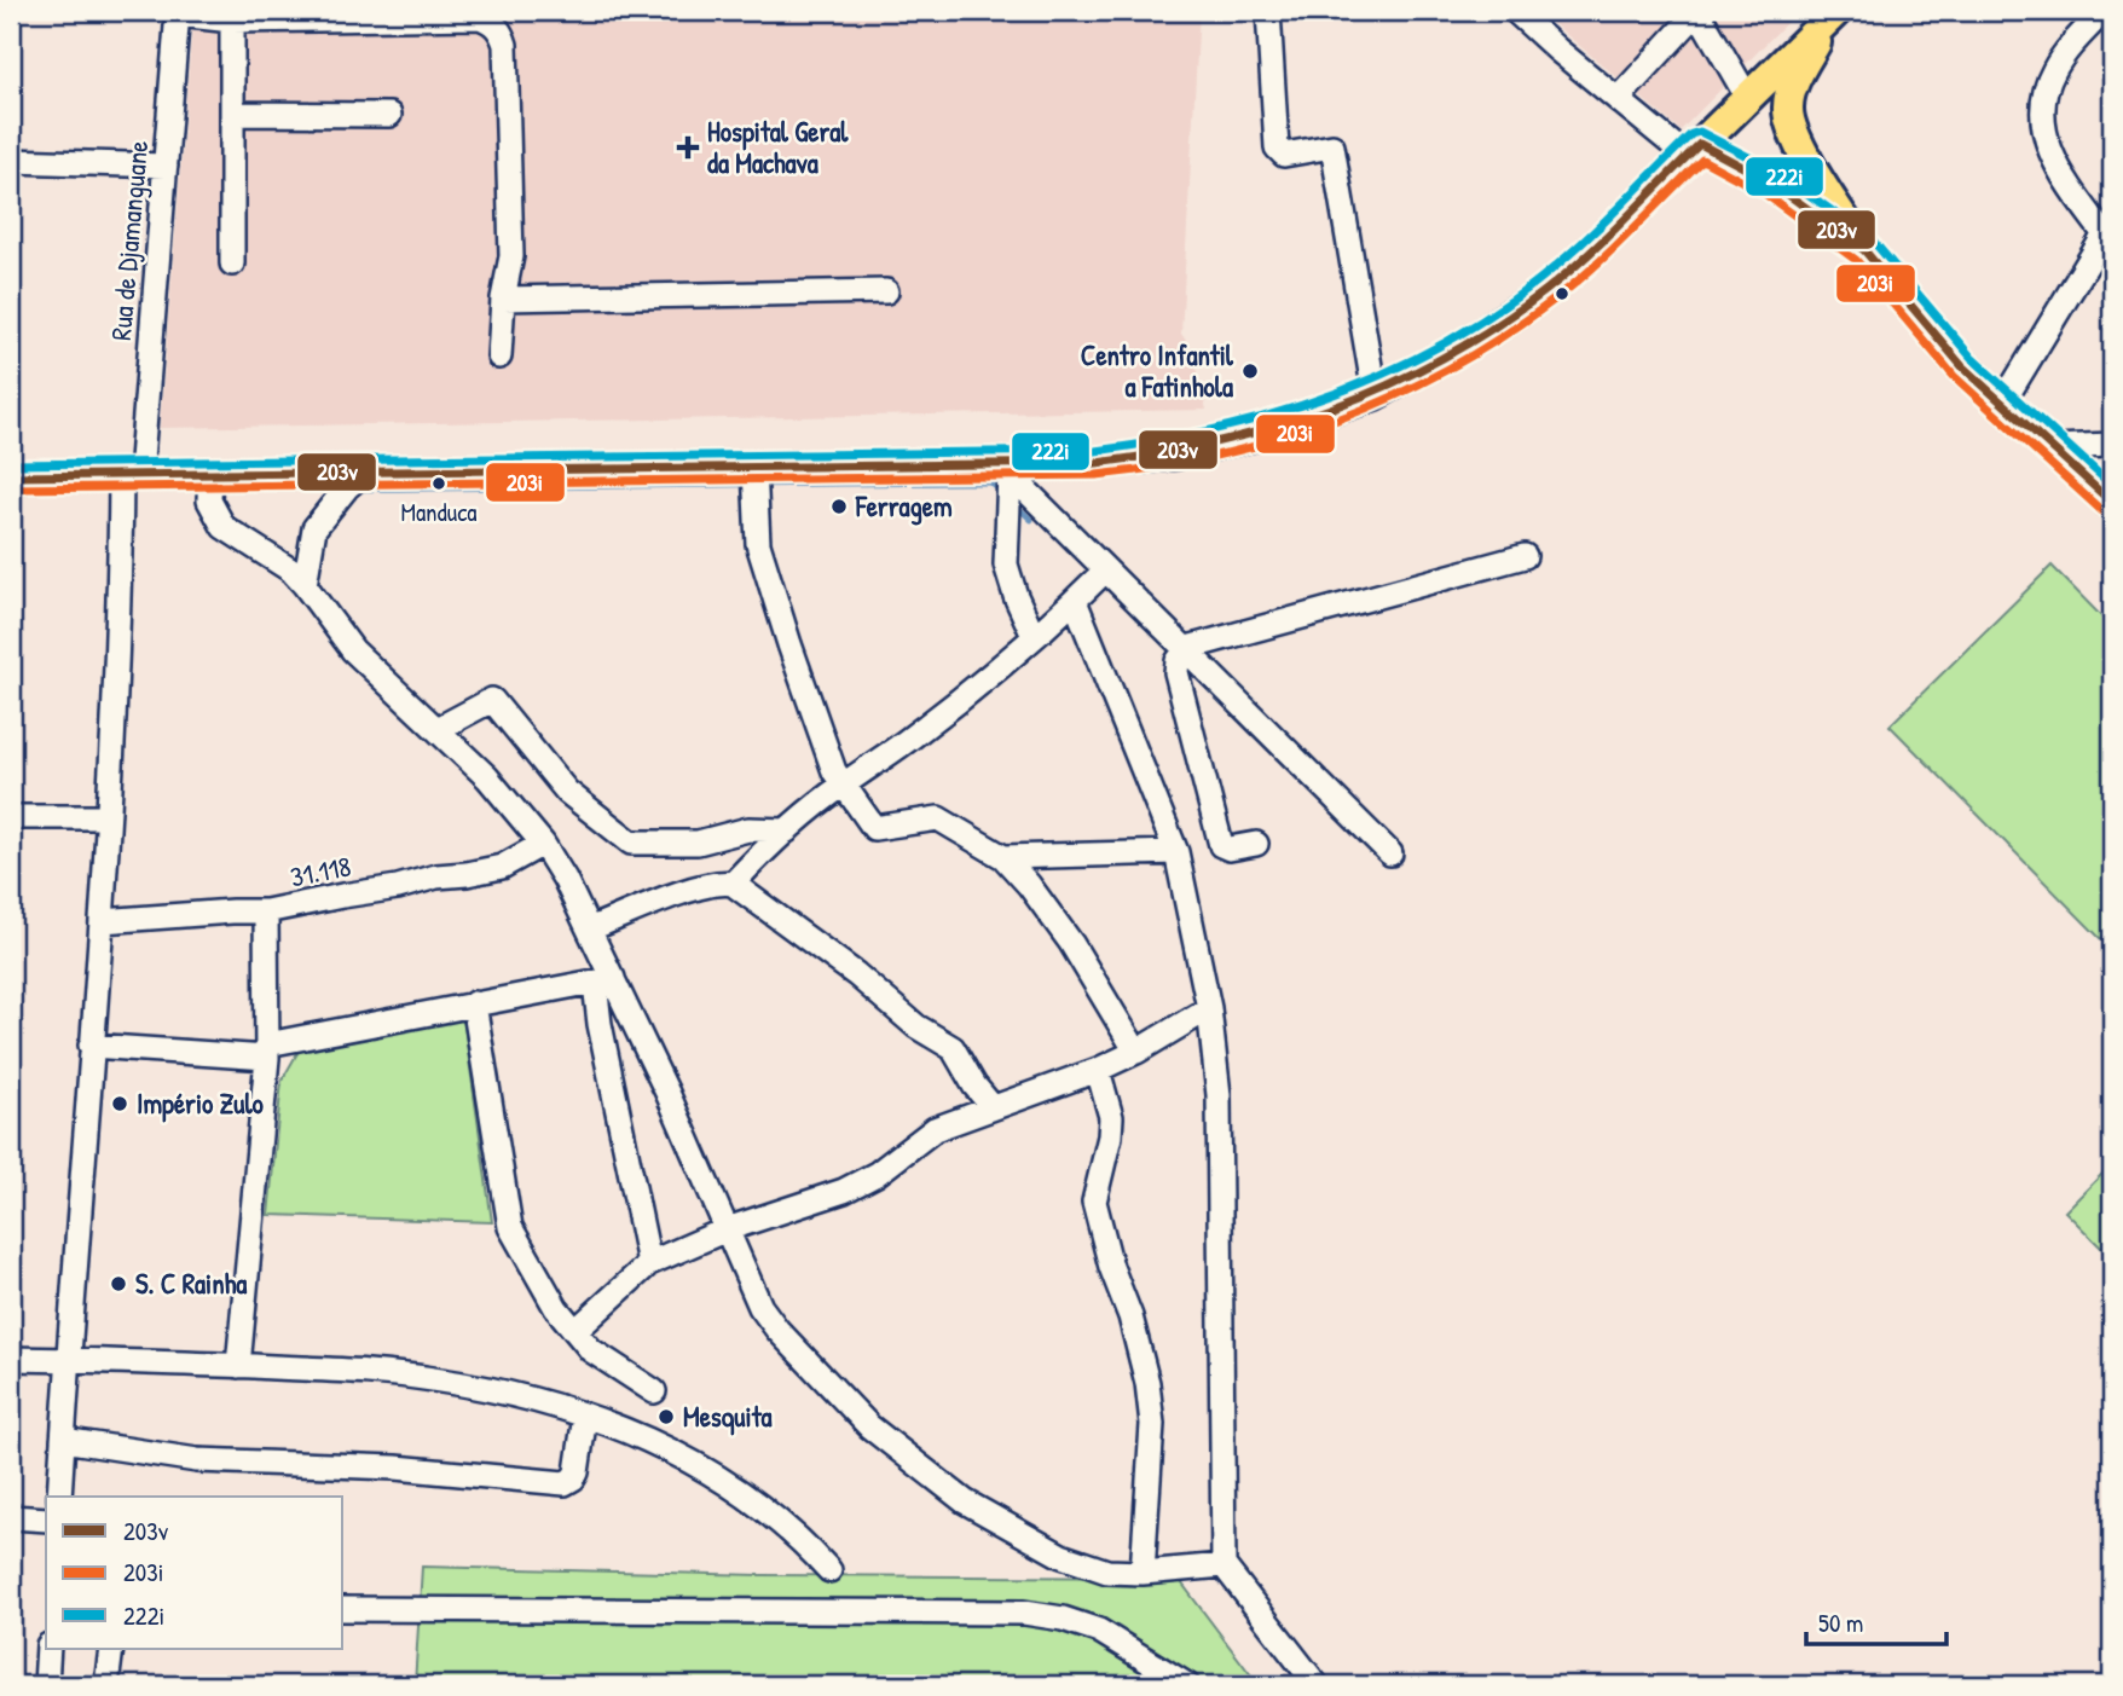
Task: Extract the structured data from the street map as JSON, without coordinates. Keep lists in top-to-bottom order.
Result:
{
  "streets": {
    "street": ["Rua de Djamanguane", "31.118"]
  },
  "crossings": [
    ["Rua de Djamanguane", "31.118"]
  ],
  "places": {
    "health": ["Hospital Geral da Machava"],
    "other": [
      "Centro Infantil a Fatinhola",
      "Manduca",
      "Ferragem",
      "Império Zulo",
      "S. C Rainha",
      "Mesquita"
    ]
  },
  "lines": ["transit line 222i", "transit line 203v", "transit line 203i"],
  "legend": ["203v", "203i", "222i"],
  "scale_bar": "50 m"
}
